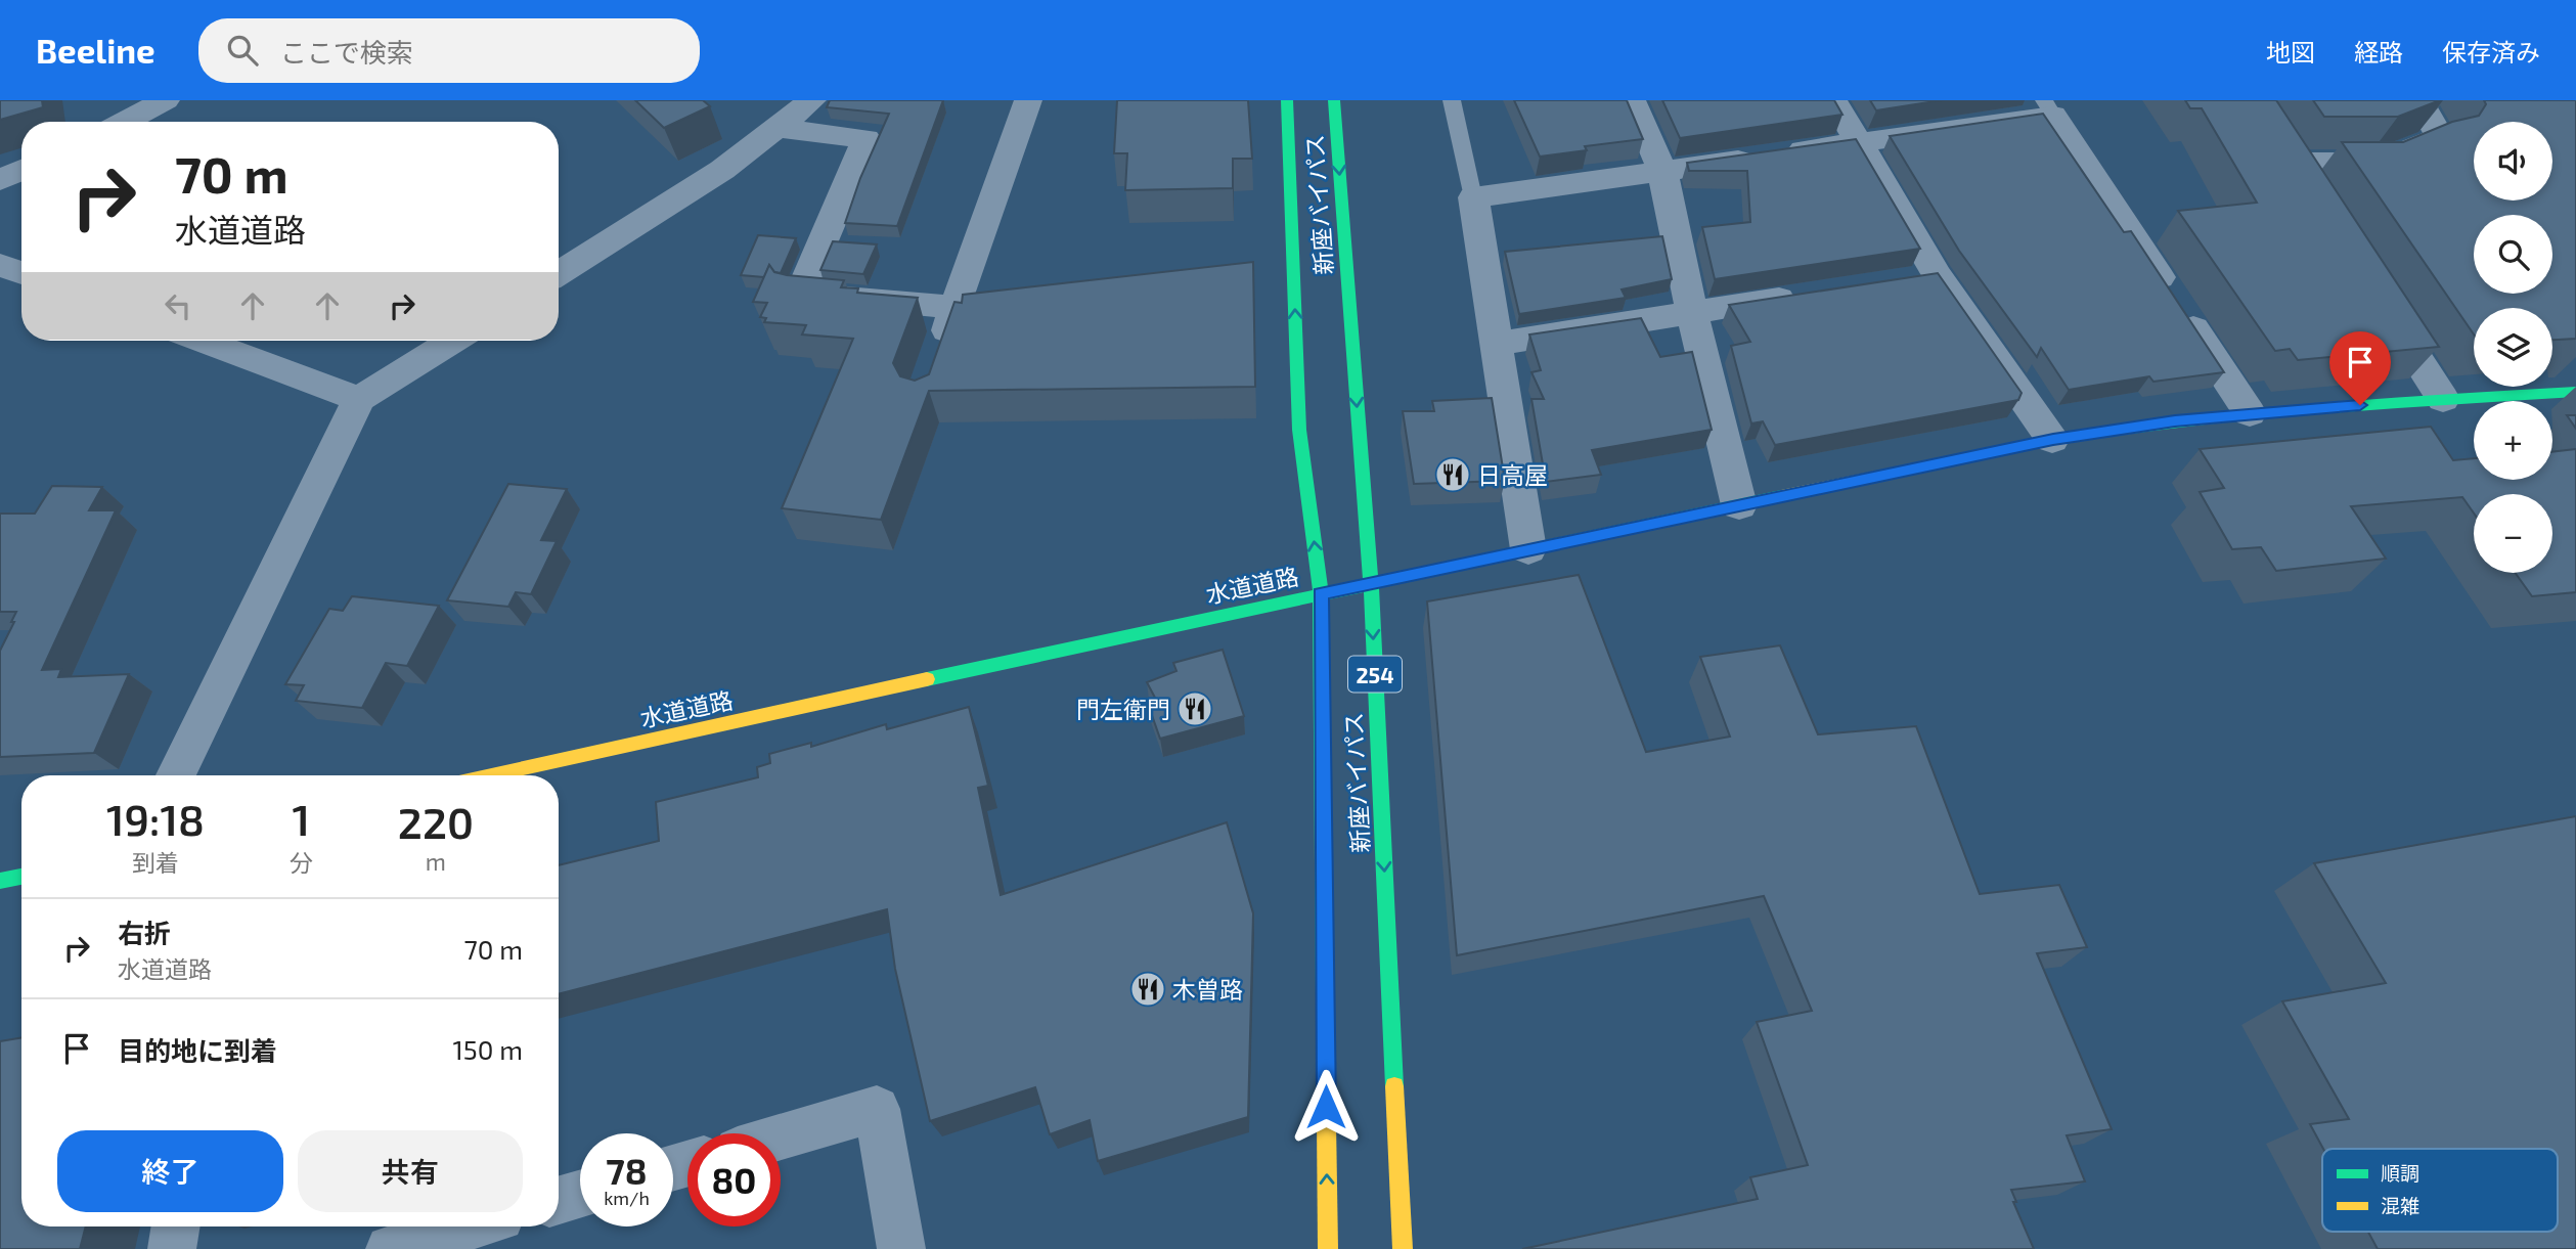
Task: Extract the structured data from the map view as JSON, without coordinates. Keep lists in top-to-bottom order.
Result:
{
  "streets": {
    "main road": ["新座バイパス", "水道道路", "254"]
  },
  "crossings": [
    ["新座バイパス", "水道道路"]
  ],
  "places": {
    "restaurant": ["日高屋", "門左衛門", "木曽路"]
  },
  "legend": ["順調", "混雑"],
  "page": {
    "header": "Beeline",
    "search": "ここで検索",
    "nav": ["地図", "経路", "保存済み"],
    "map_buttons": ["+", "−"],
    "turn": ["70 m", "水道道路"],
    "eta": [
      "19:18",
      "到着",
      "1",
      "分",
      "220",
      "m"
    ],
    "list": [
      {
        "name": "右折",
        "note": "水道道路",
        "value": "70 m"
      },
      {
        "name": "目的地に到着",
        "value": "150 m"
      }
    ],
    "buttons": ["終了", "共有"],
    "speed": "78 km/h",
    "limit": "80"
  }
}
